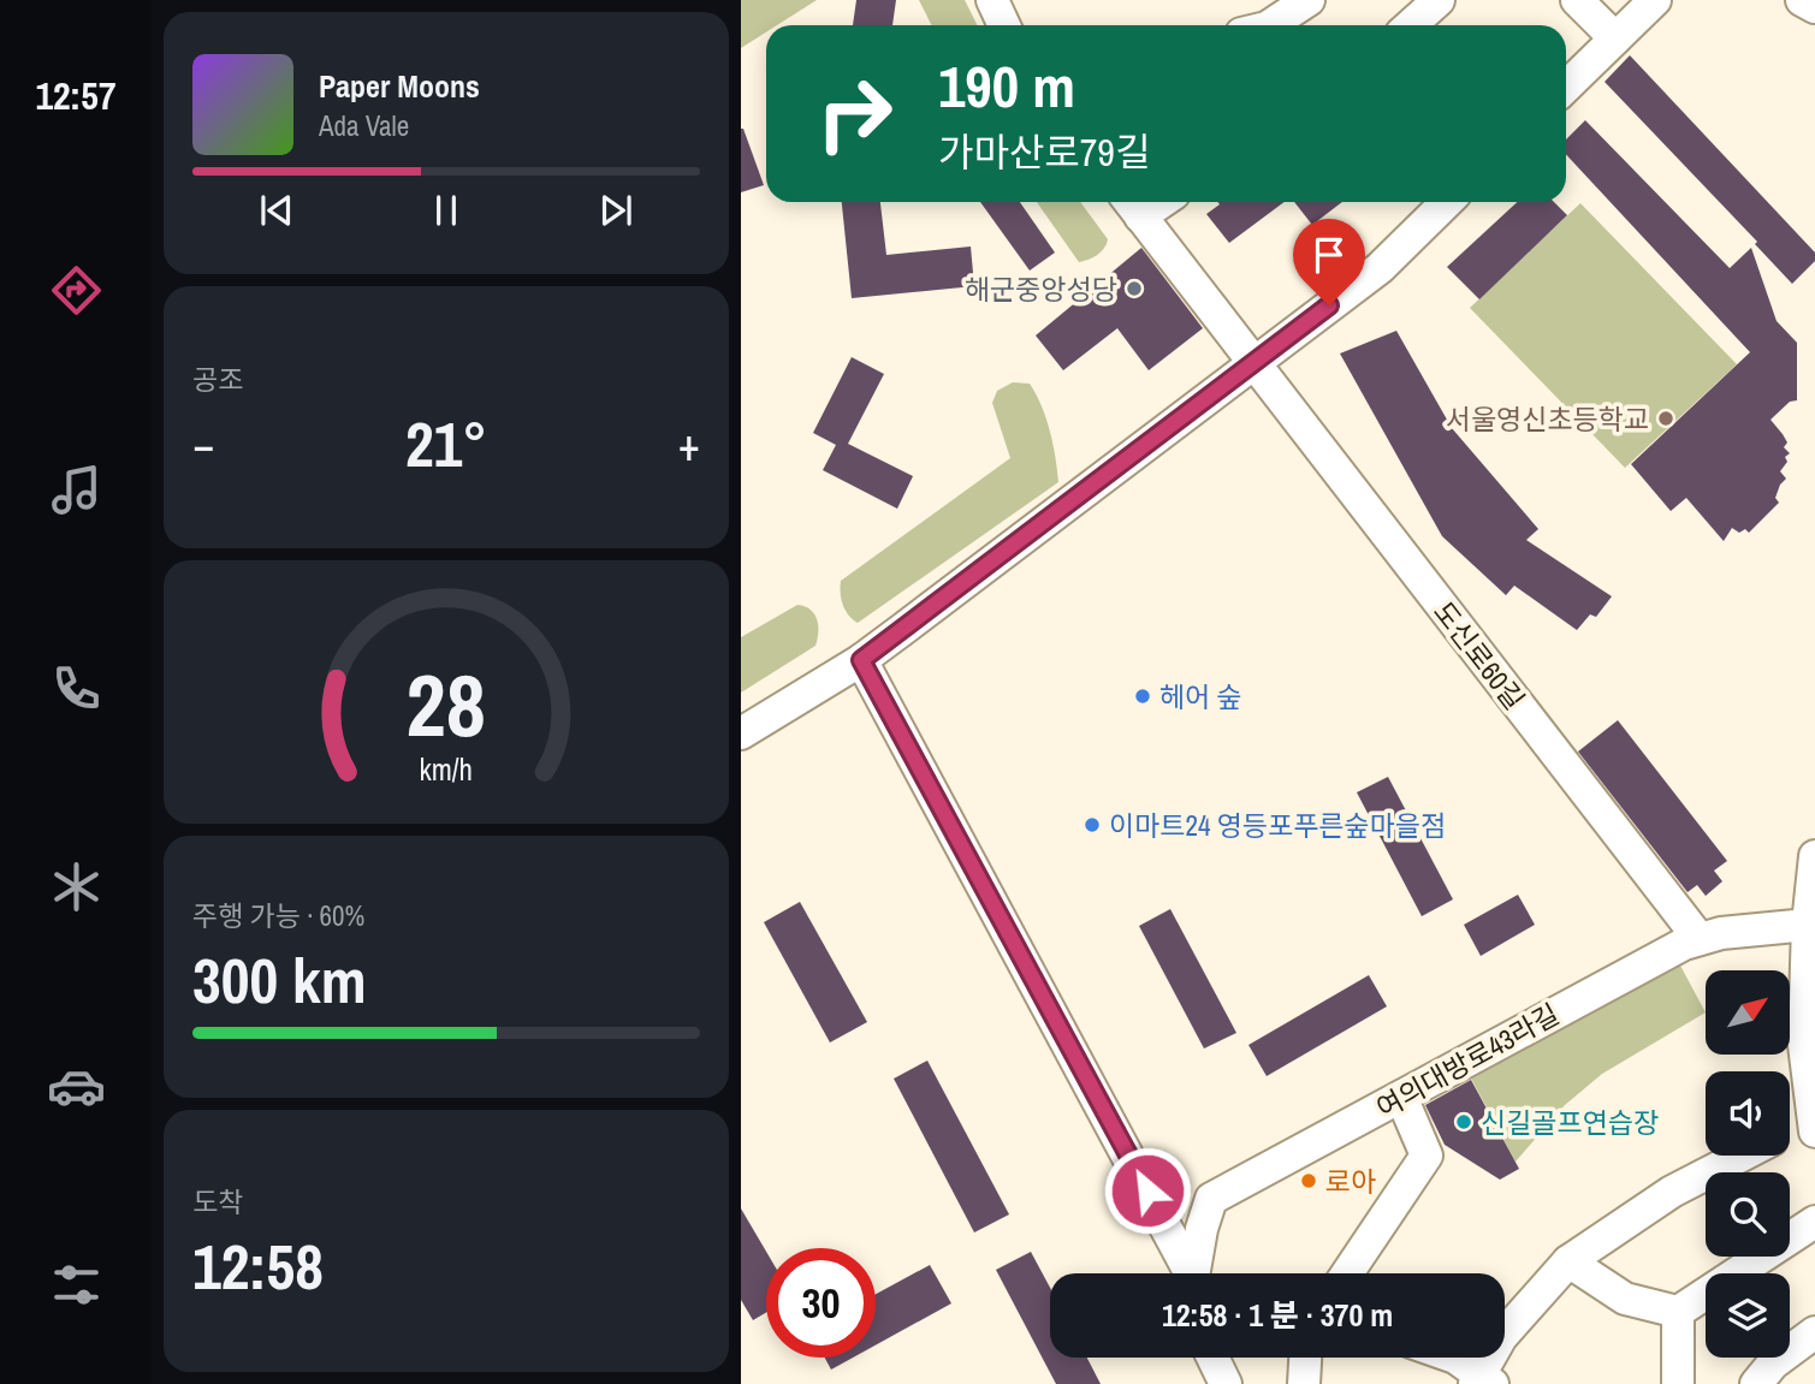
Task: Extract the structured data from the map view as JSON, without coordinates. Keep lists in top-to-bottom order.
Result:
{
  "streets": {
    "street": ["도신로60길", "여의대방로43라길"]
  },
  "crossings": [
    ["도신로60길", "여의대방로43라길"]
  ],
  "places": [
    "해군중앙성당",
    "서울영신초등학교",
    "헤어 숲",
    "이마트24 영등포푸른숲마을점",
    "신길골프연습장",
    "로아"
  ],
  "north": "top right",
  "page": {
    "tabs": "12:57",
    "turn": ["190 m", "가마산로79길"],
    "song": ["Paper Moons", "Ada Vale"],
    "tile": [
      "공조",
      ["주행 가능 · 60%", "300 km"],
      ["도착", "12:58"]
    ],
    "heat": ["−", "21°", "+"],
    "limit": "30",
    "trip": "12:58 · 1 분 · 370 m",
    "gauge": ["28", "km/h"]
  }
}
